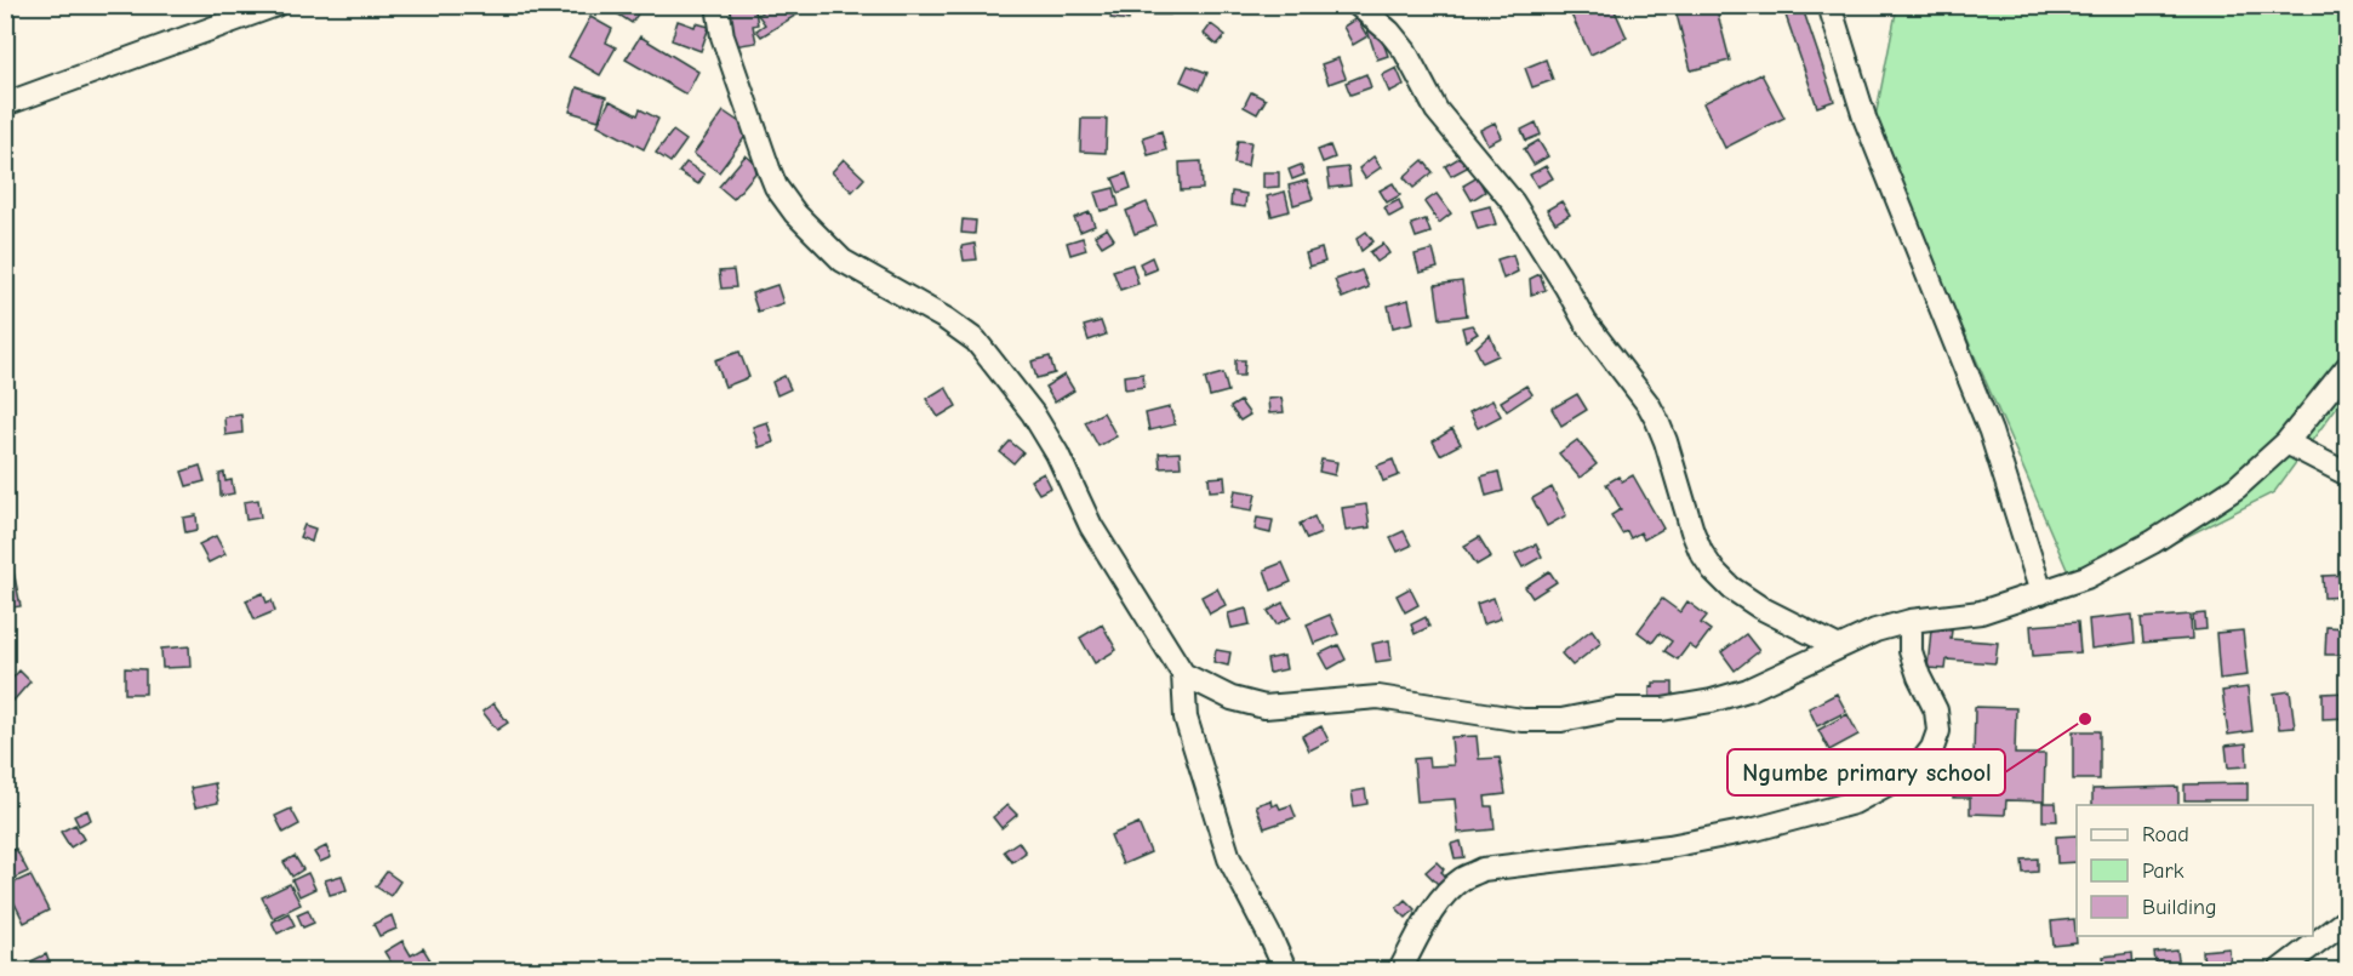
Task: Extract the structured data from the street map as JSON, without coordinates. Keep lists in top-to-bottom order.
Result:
{
  "places": ["Ngumbe primary school"],
  "legend": ["Road", "Park", "Building"]
}
